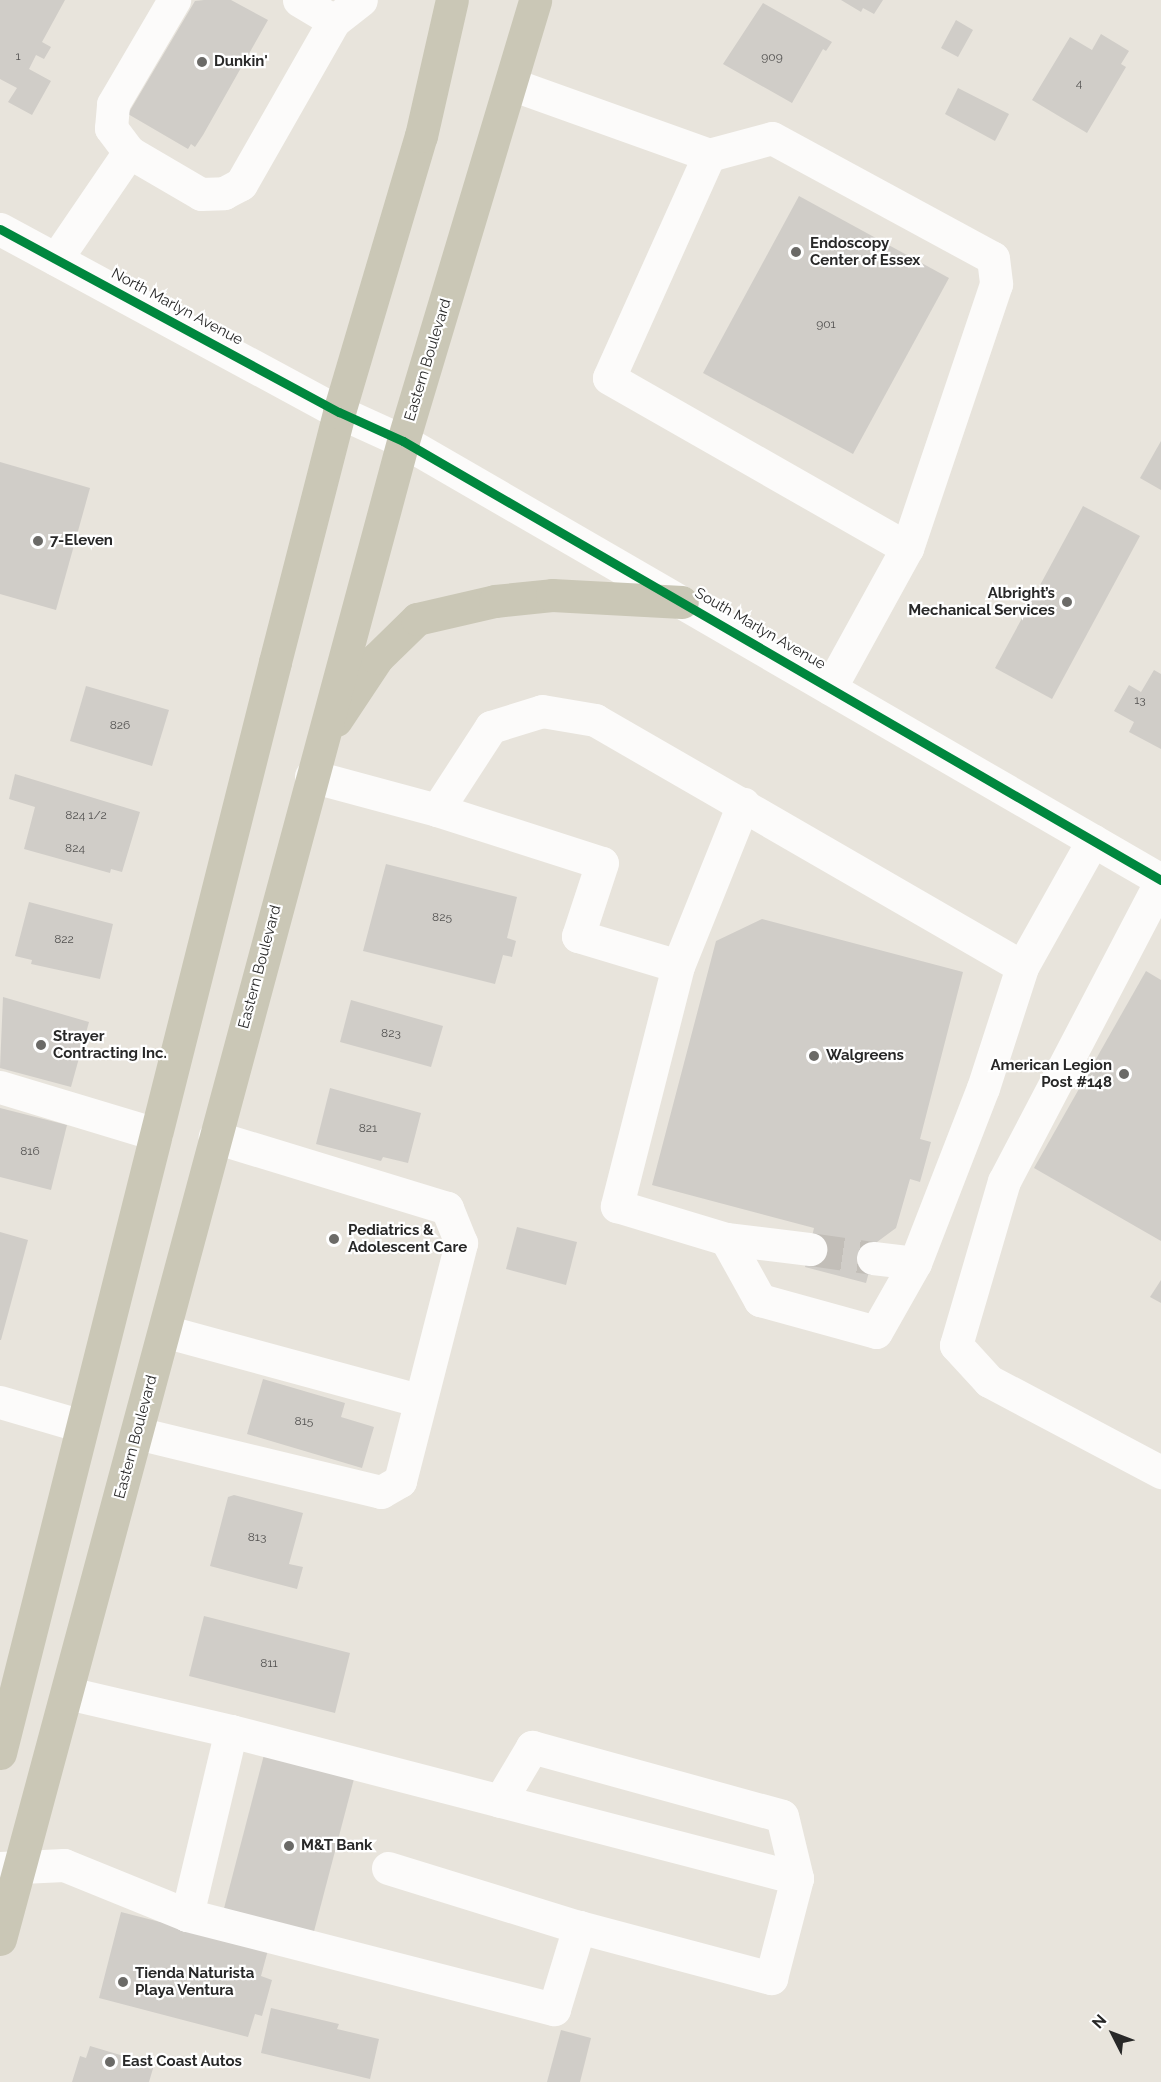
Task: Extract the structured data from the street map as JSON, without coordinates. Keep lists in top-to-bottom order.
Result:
{
  "streets": {
    "main road": ["Eastern Boulevard"],
    "street": ["North Marlyn Avenue", "South Marlyn Avenue"]
  },
  "crossings": [
    ["North Marlyn Avenue", "South Marlyn Avenue"],
    ["Eastern Boulevard", "South Marlyn Avenue"]
  ],
  "places": [
    "Dunkin'",
    "Endoscopy Center of Essex",
    "7-Eleven",
    "Albright’s Mechanical Services",
    "Strayer Contracting Inc.",
    "Walgreens",
    "American Legion Post #148",
    "Pediatrics & Adolescent Care",
    "M&T Bank",
    "Tienda Naturista Playa Ventura",
    "East Coast Autos"
  ],
  "house_numbers": [
    "1",
    "909",
    "4",
    "901",
    "13",
    "826",
    "824 1/2",
    "824",
    "825",
    "822",
    "823",
    "821",
    "816",
    "815",
    "813",
    "811"
  ],
  "north": "top left"
}
